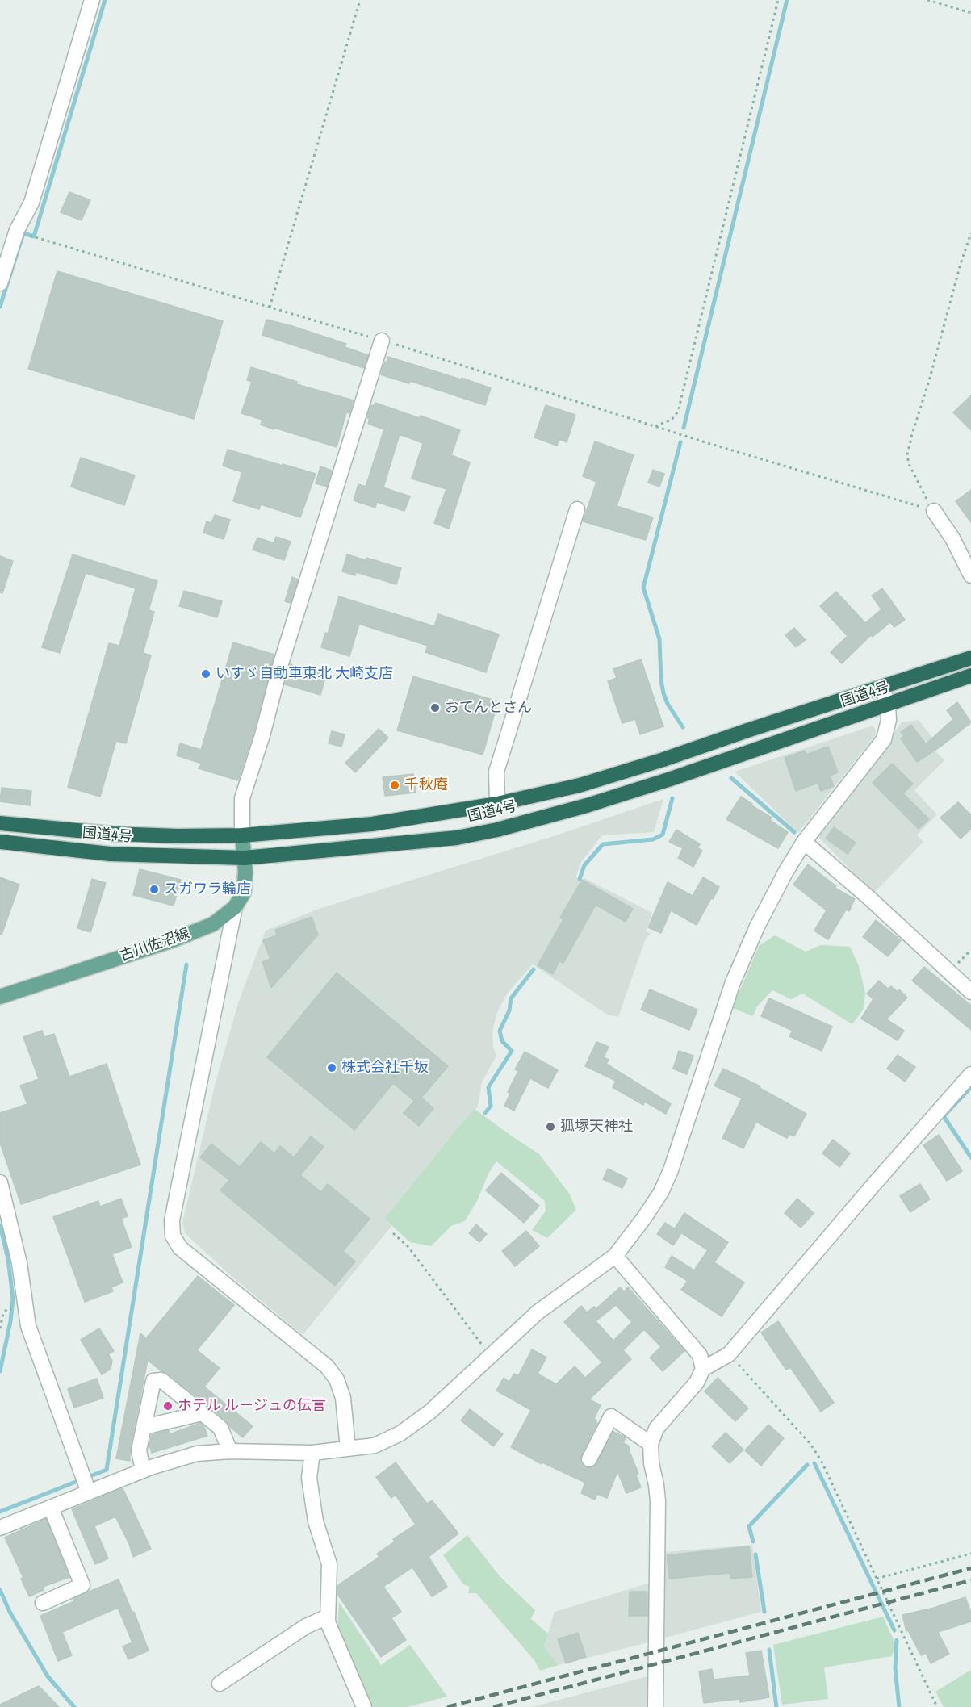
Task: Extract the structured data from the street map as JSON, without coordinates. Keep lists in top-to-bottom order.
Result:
{
  "streets": {
    "highway": ["国道4号"],
    "main road": ["古川佐沼線"]
  },
  "crossings": [
    ["国道4号", "古川佐沼線"]
  ],
  "places": [
    "いすゞ自動車東北 大崎支店",
    "おてんとさん",
    "千秋庵",
    "スガワラ輪店",
    "株式会社千坂",
    "狐塚天神社",
    "ホテル ルージュの伝言"
  ]
}
